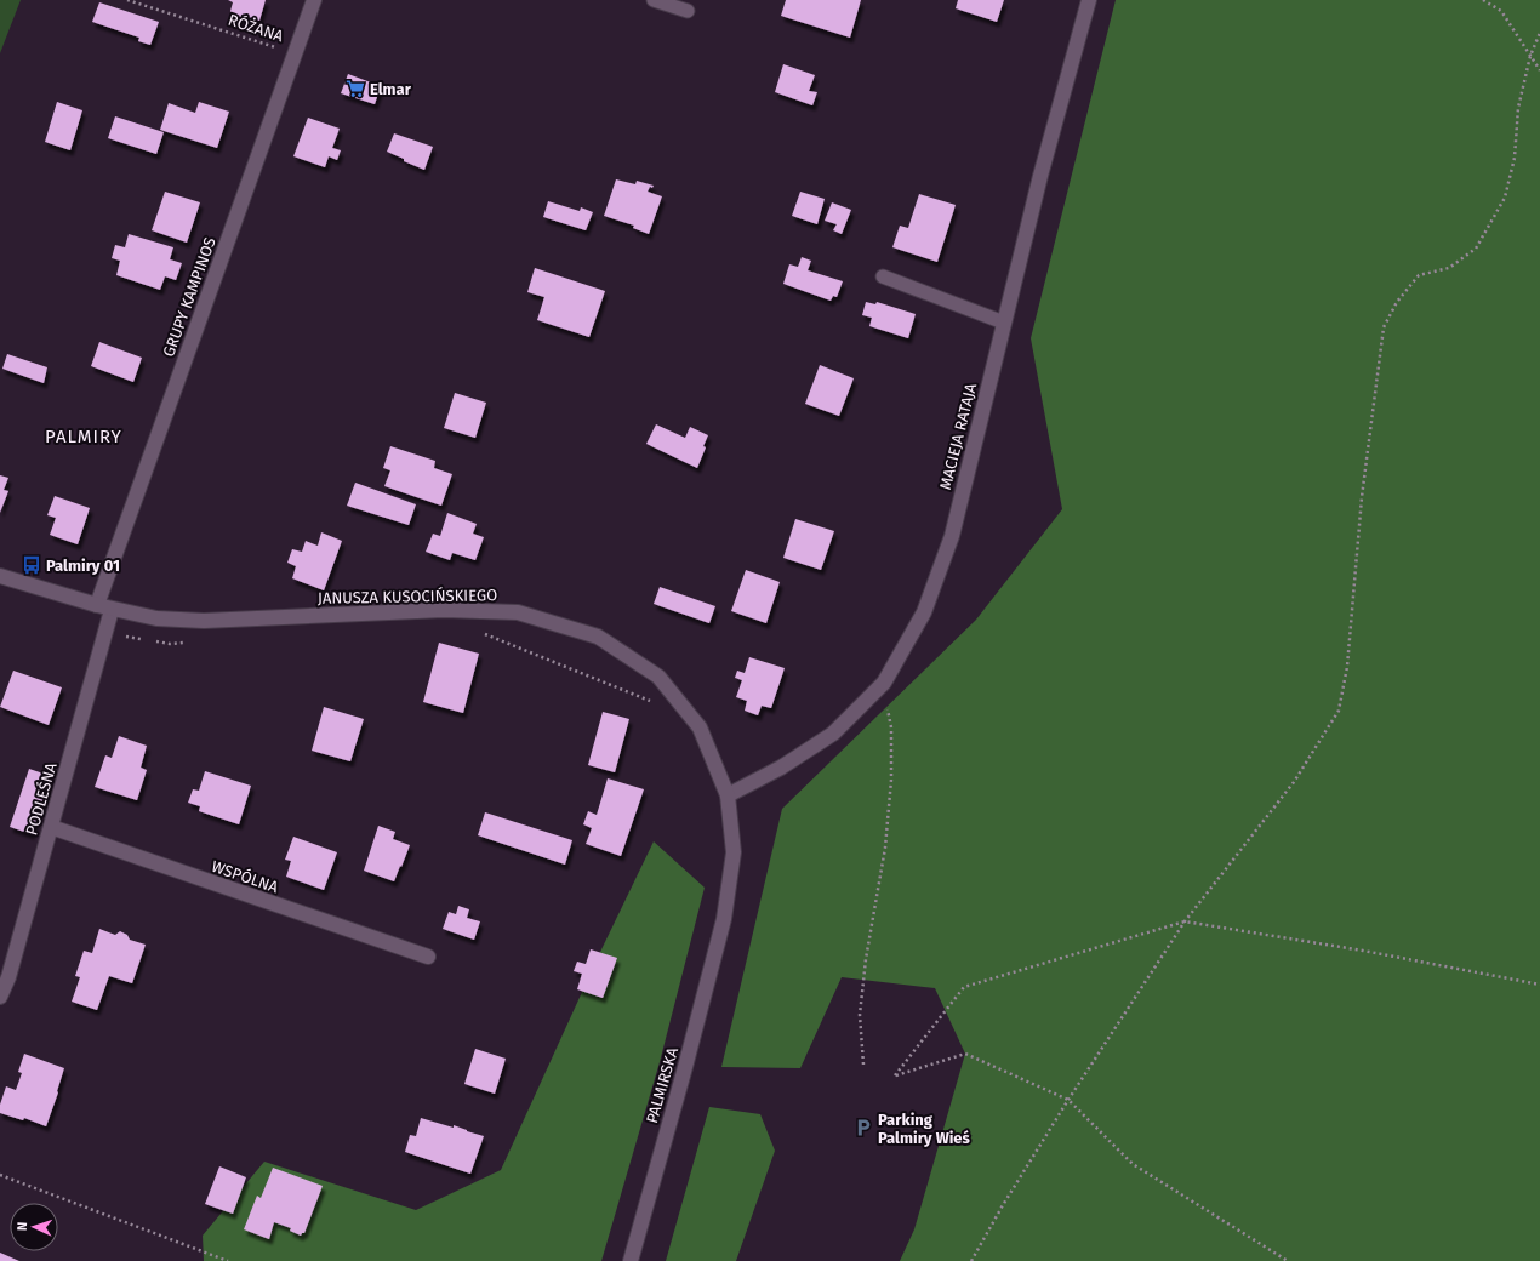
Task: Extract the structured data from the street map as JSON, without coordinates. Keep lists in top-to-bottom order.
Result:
{
  "streets": {
    "street": [
      "GRUPY KAMPINOS",
      "MACIEJA RATAJA",
      "JANUSZA KUSOCIŃSKIEGO",
      "PODLEŚNA",
      "WSPÓLNA",
      "PALMIRSKA"
    ],
    "path": ["RÓŻANA"]
  },
  "crossings": [
    ["RÓŻANA", "GRUPY KAMPINOS"],
    ["GRUPY KAMPINOS", "JANUSZA KUSOCIŃSKIEGO"],
    ["GRUPY KAMPINOS", "PODLEŚNA"],
    ["MACIEJA RATAJA", "JANUSZA KUSOCIŃSKIEGO"],
    ["JANUSZA KUSOCIŃSKIEGO", "PODLEŚNA"],
    ["JANUSZA KUSOCIŃSKIEGO", "PALMIRSKA"],
    ["PODLEŚNA", "WSPÓLNA"]
  ],
  "districts": ["PALMIRY"],
  "places": {
    "supermarket": ["Elmar"],
    "bus stop": ["Palmiry 01"],
    "parking": ["Parking Palmiry Wieś"]
  },
  "north": "left"
}
